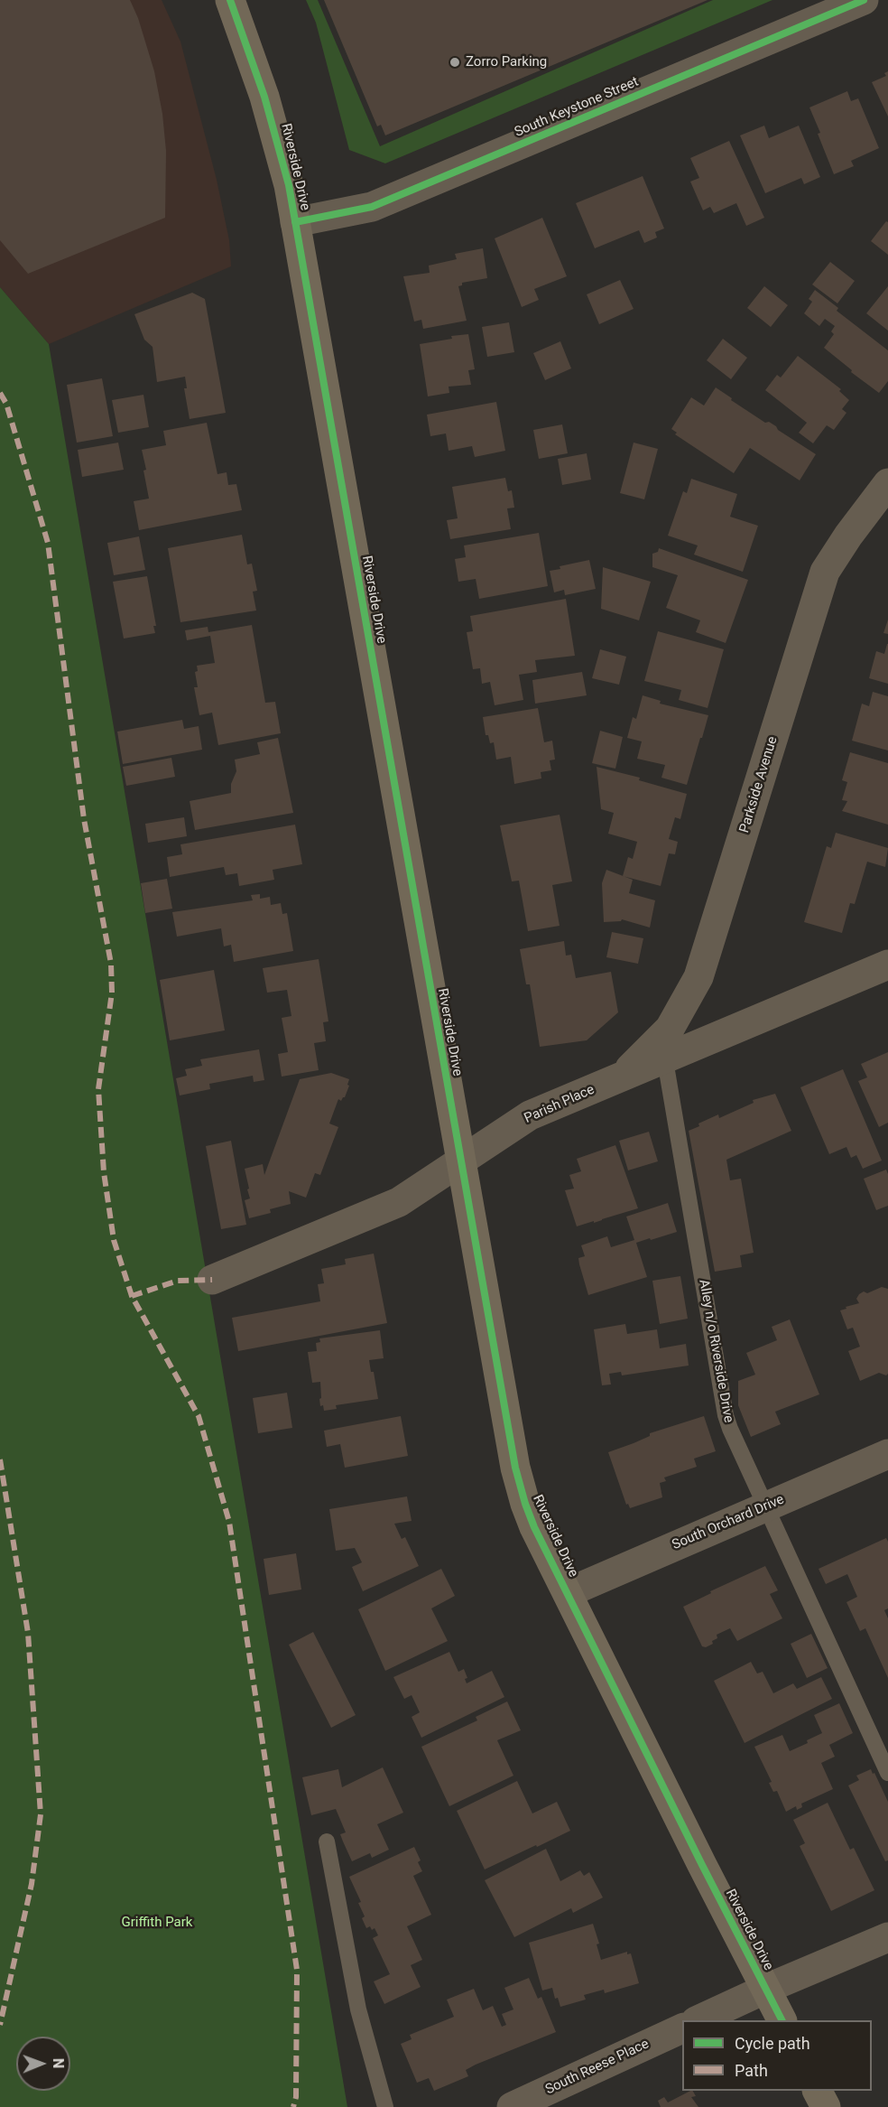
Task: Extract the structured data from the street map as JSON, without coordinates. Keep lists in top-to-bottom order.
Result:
{
  "streets": {
    "main road": ["Riverside Drive"],
    "street": [
      "South Keystone Street",
      "Parkside Avenue",
      "Parish Place",
      "South Orchard Drive",
      "South Reese Place"
    ],
    "lane": ["Alley n/o Riverside Drive"]
  },
  "crossings": [
    ["South Keystone Street", "Riverside Drive"],
    ["Riverside Drive", "Parish Place"],
    ["Riverside Drive", "South Orchard Drive"],
    ["Parkside Avenue", "Parish Place"],
    ["Parish Place", "Alley n/o Riverside Drive"],
    ["Alley n/o Riverside Drive", "South Orchard Drive"]
  ],
  "parks": ["Griffith Park"],
  "places": ["Zorro Parking"],
  "legend": ["Cycle path", "Path"],
  "north": "right"
}
